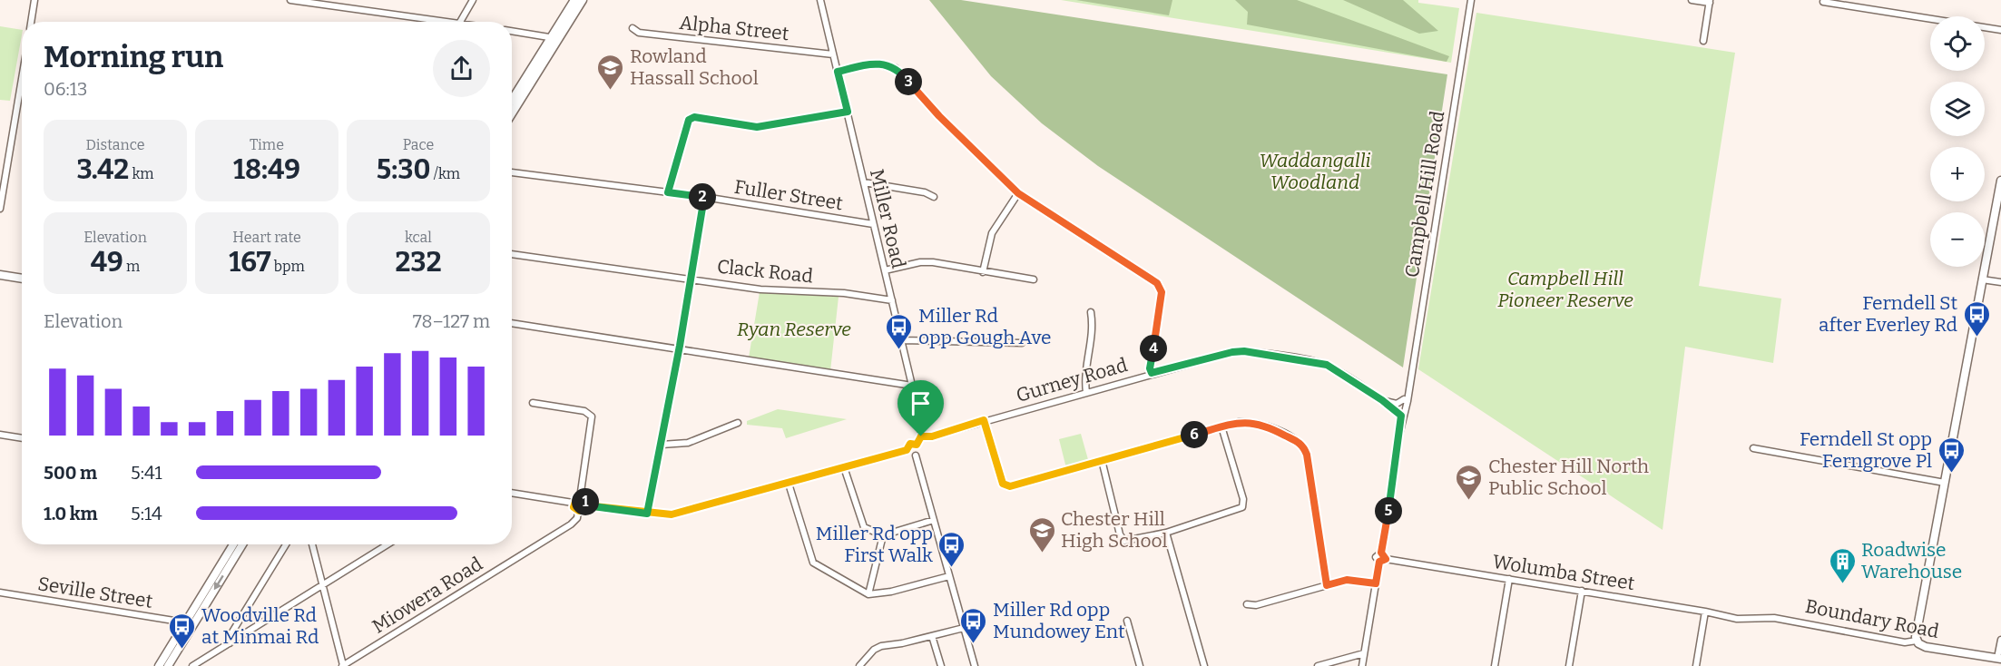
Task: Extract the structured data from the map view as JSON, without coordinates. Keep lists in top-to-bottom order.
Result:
{
  "streets": {
    "main road": ["Boundary Road"],
    "street": [
      "Alpha Street",
      "Campbell Hill Road",
      "Fuller Street",
      "Miller Road",
      "Clack Road",
      "Gurney Road",
      "Wolumba Street",
      "Seville Street",
      "Miowera Road"
    ]
  },
  "crossings": [
    ["Alpha Street", "Miller Road"],
    ["Campbell Hill Road", "Gurney Road"],
    ["Fuller Street", "Miller Road"],
    ["Miller Road", "Clack Road"],
    ["Miller Road", "Gurney Road"],
    ["Wolumba Street", "Boundary Road"]
  ],
  "parks": ["Waddangalli Woodland", "Campbell Hill Pioneer Reserve", "Ryan Reserve"],
  "places": {
    "school or university": ["Rowland Hassall School", "Chester Hill North Public School", "Chester Hill High School"],
    "bus stop": [
      "Ferndell St after Everley Rd",
      "Miller Rd opp Gough Ave",
      "Ferndell St opp Ferngrove Pl",
      "Miller Rd opp First Walk",
      "Miller Rd opp Mundowey Ent",
      "Woodville Rd at Minmai Rd"
    ],
    "building": ["Roadwise Warehouse"]
  },
  "page": {
    "map_buttons": ["+", "−"],
    "heading": ["Morning run", "06:13"],
    "pins": [
      "3",
      "2",
      "4",
      "6",
      "1",
      "5"
    ],
    "stats": [
      ["Distance", "3.42 km"],
      ["Time", "18:49"],
      ["Pace", "5:30 /km"],
      ["Elevation", "49 m"],
      ["Heart rate", "167 bpm"],
      ["kcal", "232"]
    ],
    "chart": ["Elevation", "78–127 m"],
    "list": [
      {
        "name": "500 m",
        "note": "5:41"
      },
      {
        "name": "1.0 km",
        "note": "5:14"
      }
    ]
  }
}
